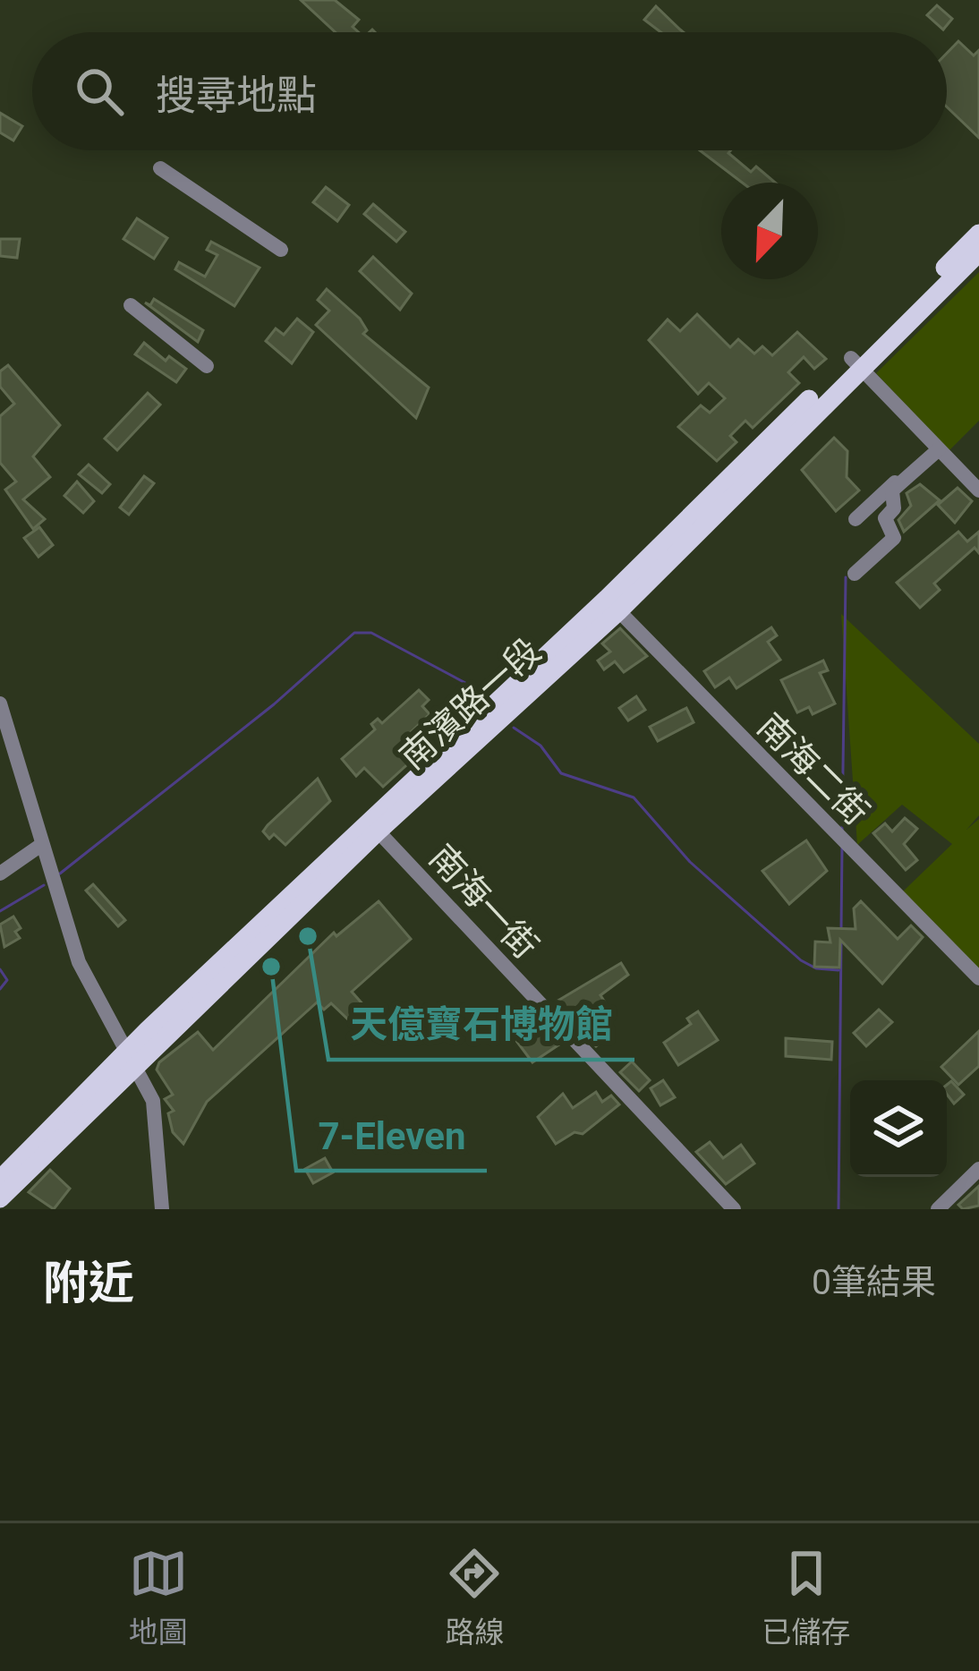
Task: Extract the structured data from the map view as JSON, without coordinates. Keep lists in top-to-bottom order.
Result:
{
  "streets": {
    "main road": ["南濱路一段"],
    "street": ["南海二街", "南海一街"]
  },
  "crossings": [
    ["南濱路一段", "南海二街"],
    ["南濱路一段", "南海一街"]
  ],
  "places": ["天億寶石博物館", "7-Eleven"],
  "north": "bottom left",
  "page": {
    "search": "搜尋地點",
    "heading": ["附近", "0筆結果"],
    "nav": ["地圖", "路線", "已儲存"]
  }
}
